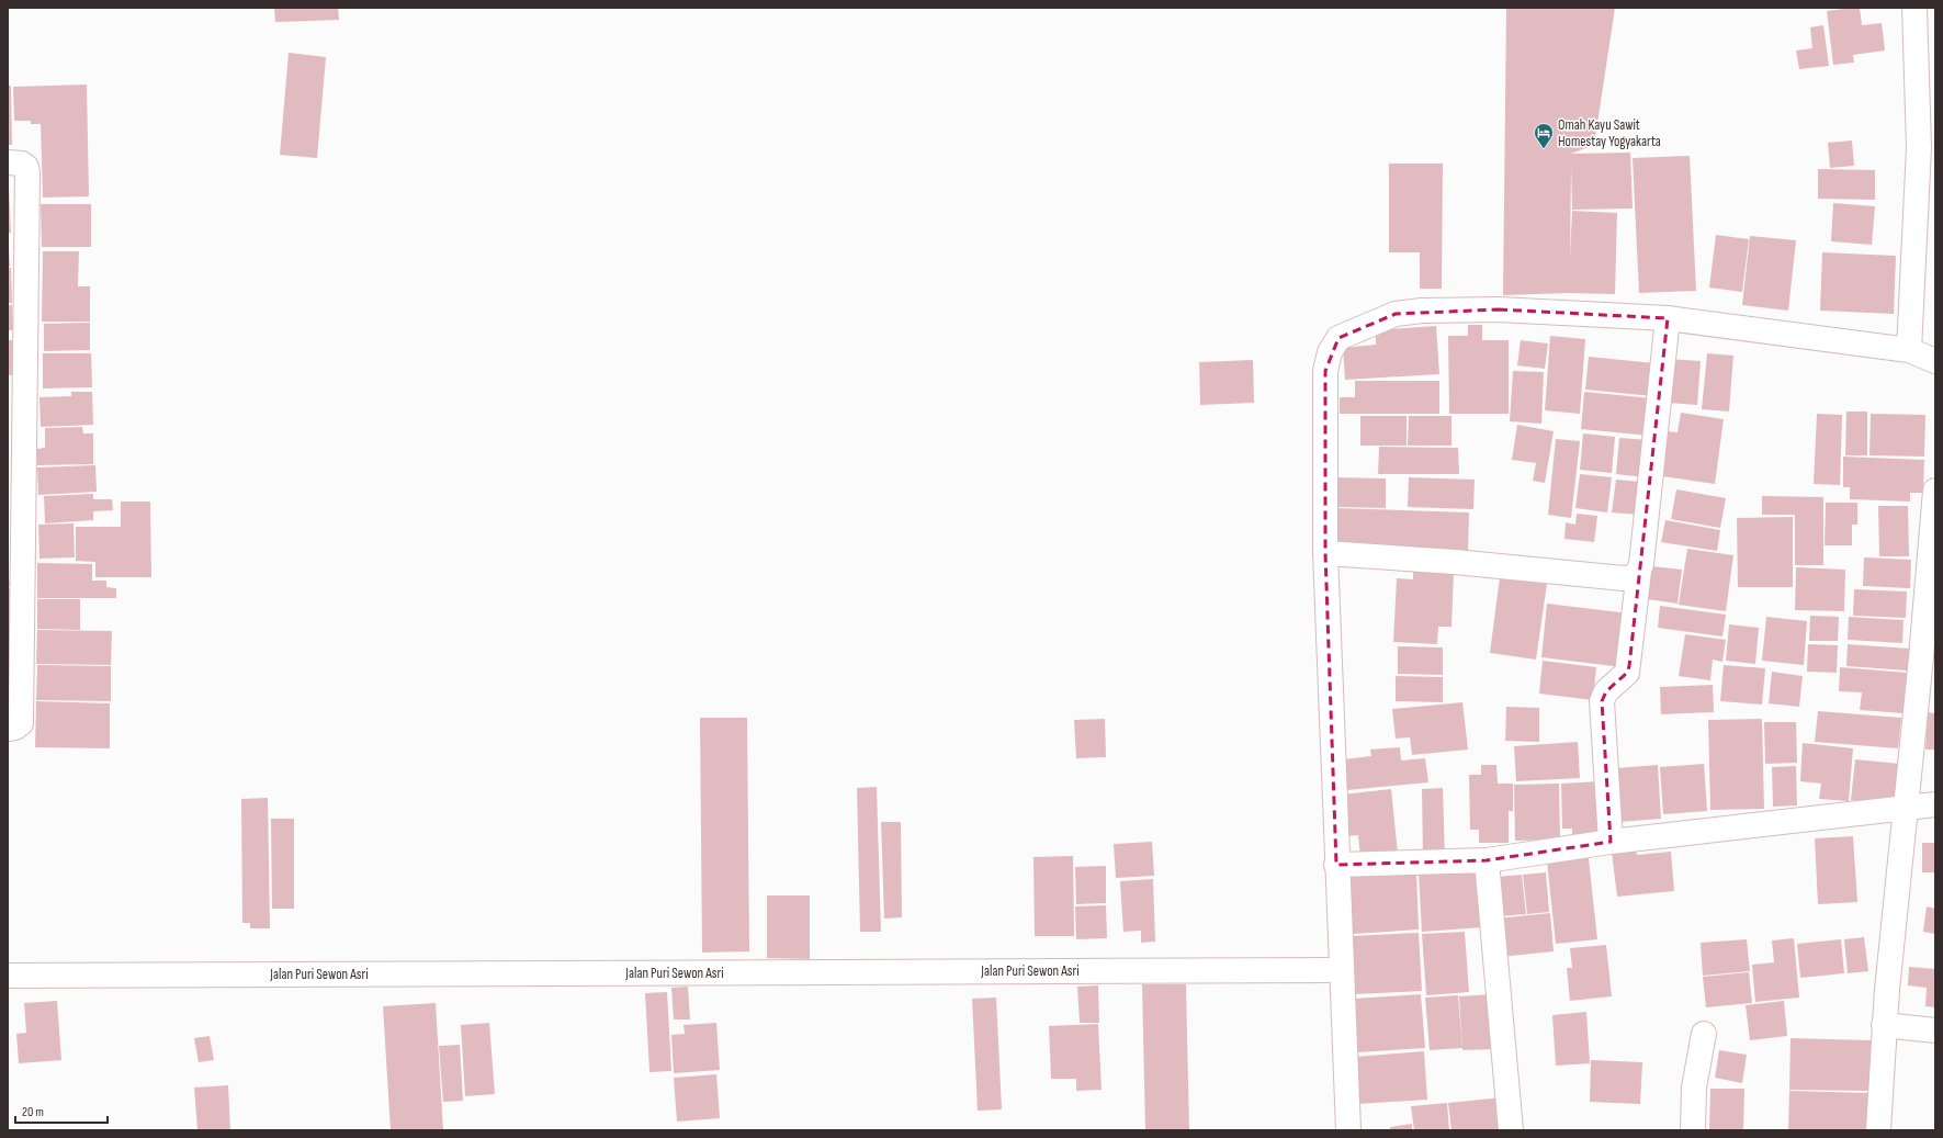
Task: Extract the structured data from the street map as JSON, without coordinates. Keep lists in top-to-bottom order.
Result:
{
  "streets": {
    "street": ["Jalan Puri Sewon Asri"]
  },
  "places": {
    "hotel": ["Omah Kayu Sawit Homestay Yogyakarta"]
  },
  "scale_bar": "20 m"
}
